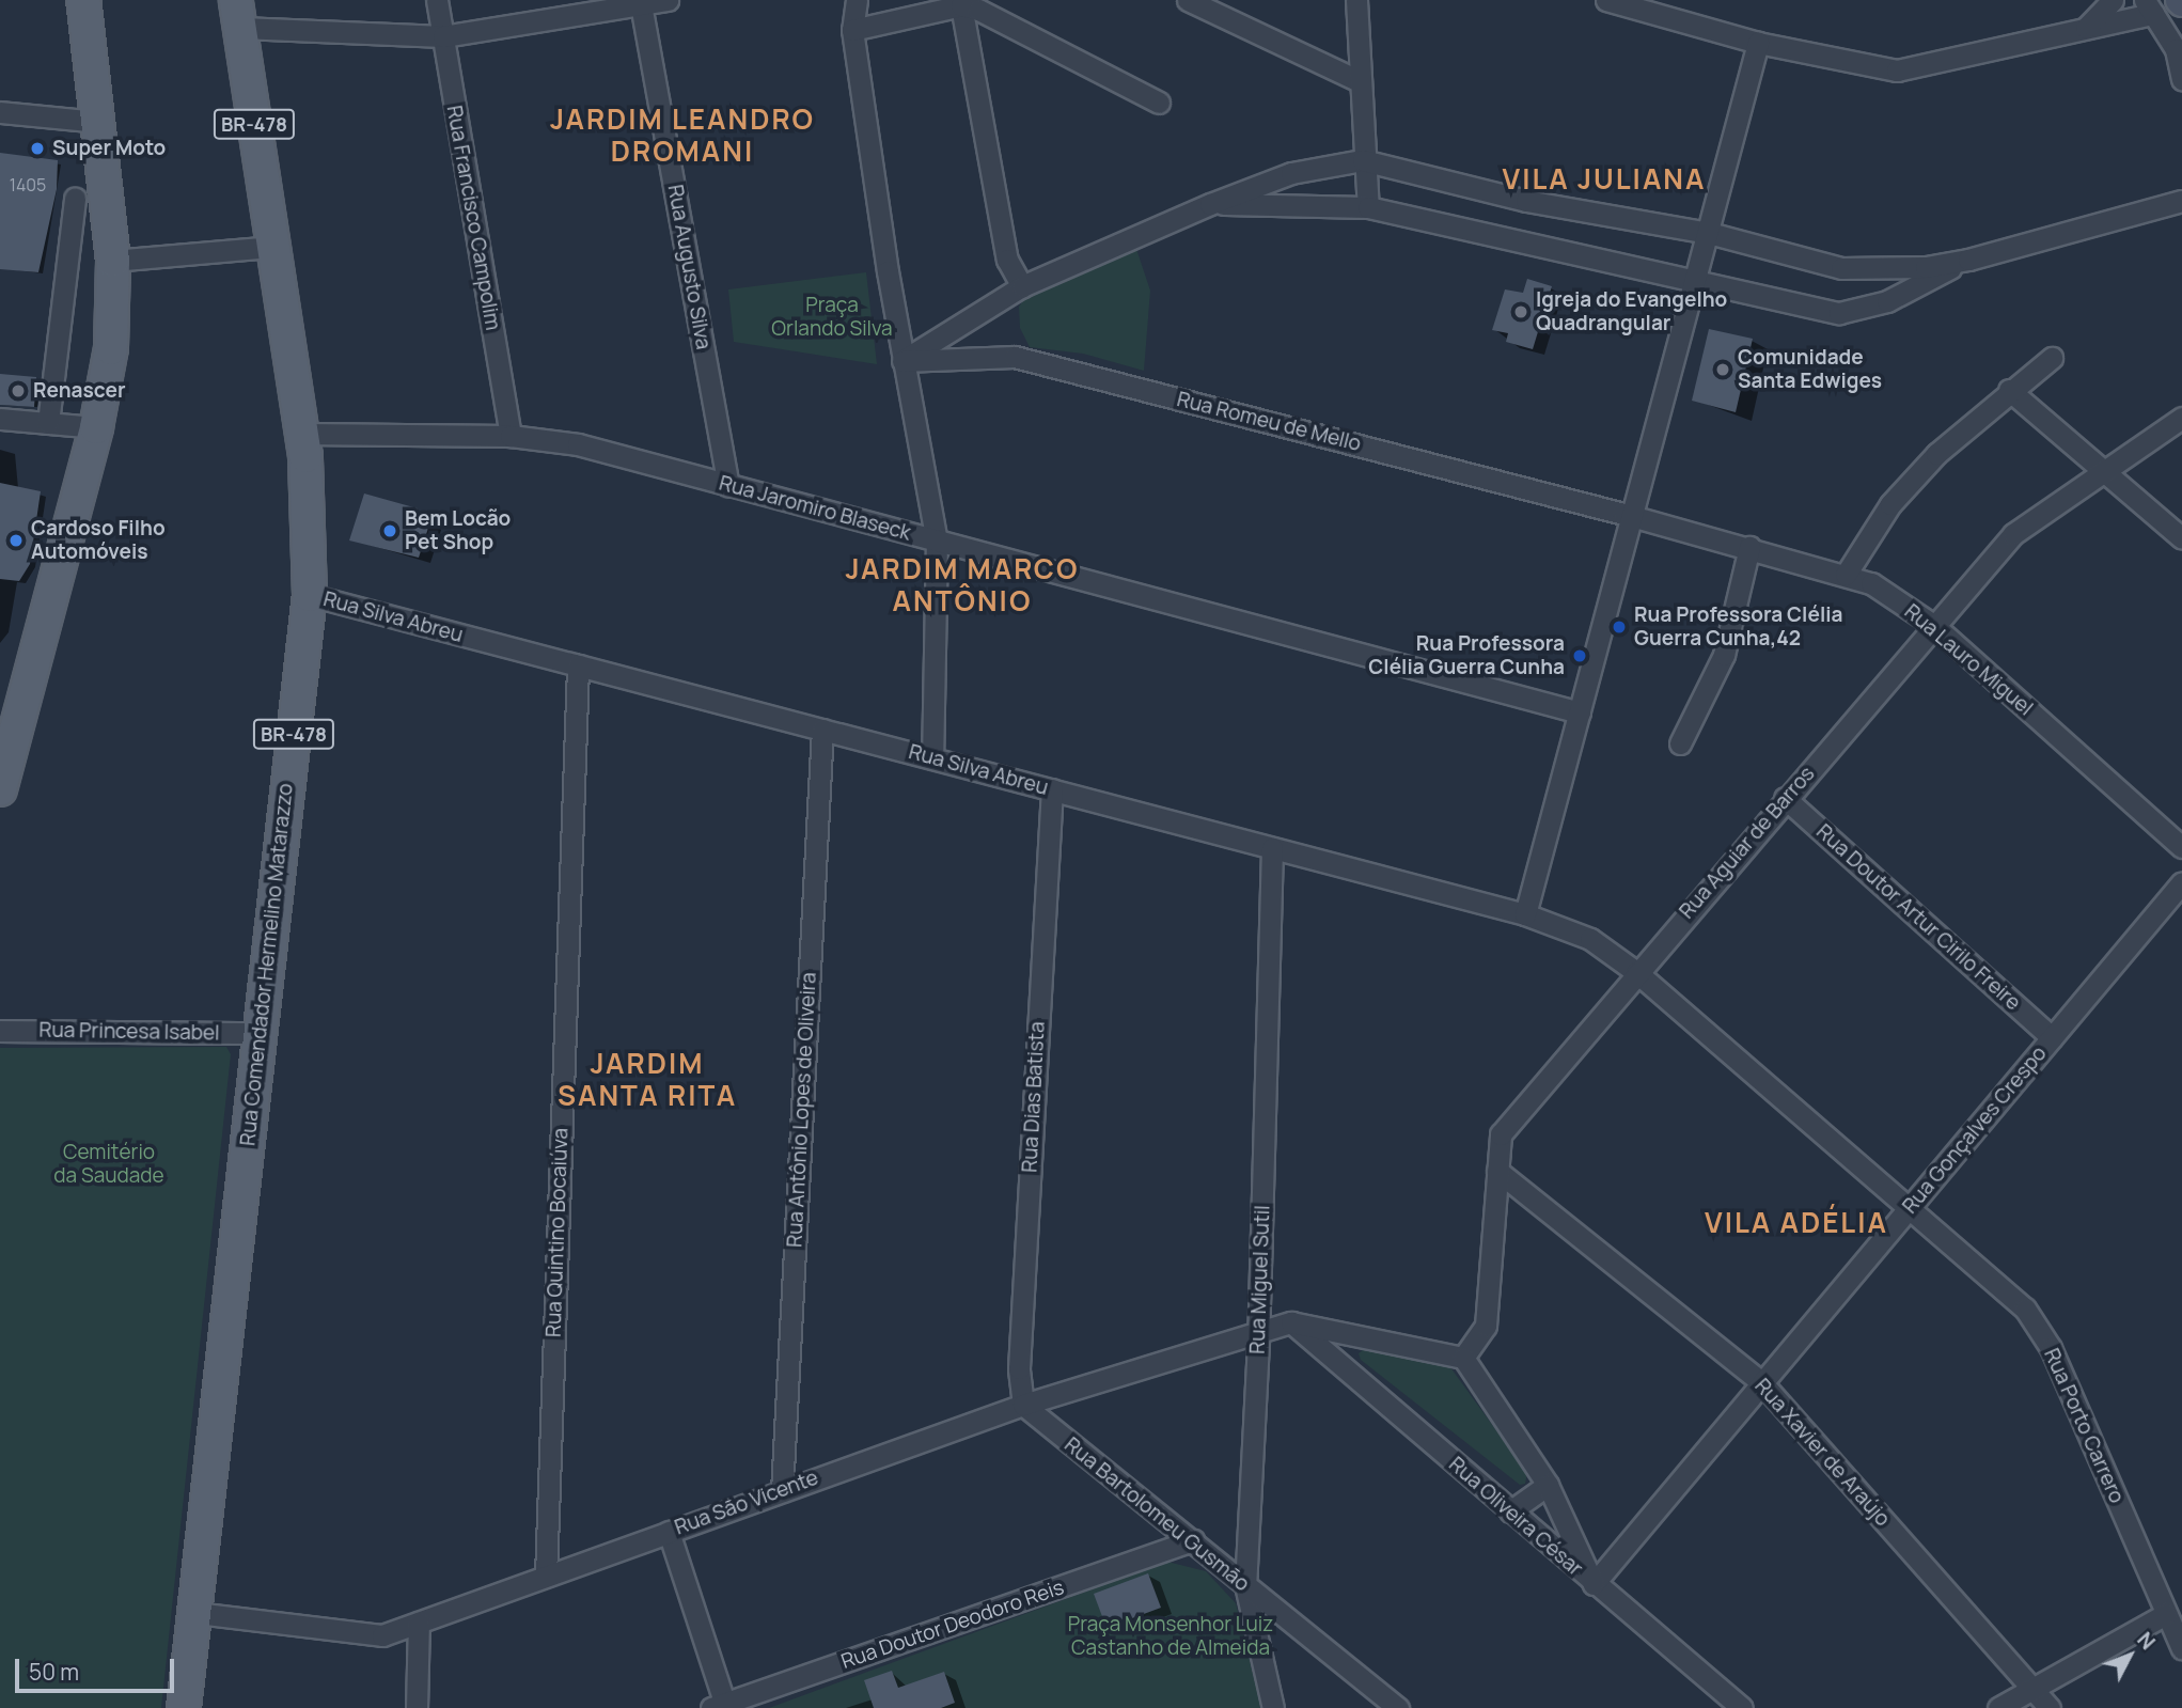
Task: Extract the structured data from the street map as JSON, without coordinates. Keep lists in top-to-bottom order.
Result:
{
  "streets": {
    "main road": ["BR-478", "Rua Comendador Hermelino Matarazzo"],
    "street": [
      "Rua Francisco Campolim",
      "Rua Augusto Silva",
      "Rua Romeu de Mello",
      "Rua Jaromiro Blaseck",
      "Rua Silva Abreu",
      "Rua Lauro Miguel",
      "Rua Aguiar de Barros",
      "Rua Doutor Artur Cirilo Freire",
      "Rua Princesa Isabel",
      "Rua Dias Batista",
      "Rua Antônio Lopes de Oliveira",
      "Rua Gonçalves Crespo",
      "Rua Quintino Bocaiúva",
      "Rua Miguel Sutil",
      "Rua Porto Carrero",
      "Rua Xavier de Araújo",
      "Rua São Vicente",
      "Rua Bartolomeu Gusmão",
      "Rua Oliveira César",
      "Rua Doutor Deodoro Reis"
    ]
  },
  "crossings": [
    ["Rua Francisco Campolim", "Rua Jaromiro Blaseck"],
    ["Rua Augusto Silva", "Rua Jaromiro Blaseck"],
    ["Rua Romeu de Mello", "Rua Lauro Miguel"],
    ["Rua Jaromiro Blaseck", "Rua Comendador Hermelino Matarazzo"],
    ["Rua Silva Abreu", "Rua Aguiar de Barros"],
    ["Rua Silva Abreu", "Rua Comendador Hermelino Matarazzo"],
    ["Rua Silva Abreu", "Rua Dias Batista"],
    ["Rua Silva Abreu", "Rua Antônio Lopes de Oliveira"],
    ["Rua Silva Abreu", "Rua Quintino Bocaiúva"],
    ["Rua Silva Abreu", "Rua Miguel Sutil"],
    ["Rua Silva Abreu", "Rua Porto Carrero"],
    ["Rua Lauro Miguel", "Rua Aguiar de Barros"],
    ["Rua Aguiar de Barros", "Rua Doutor Artur Cirilo Freire"],
    ["Rua Aguiar de Barros", "Rua Porto Carrero"],
    ["Rua Aguiar de Barros", "Rua Xavier de Araújo"],
    ["Rua Doutor Artur Cirilo Freire", "Rua Gonçalves Crespo"],
    ["Rua Comendador Hermelino Matarazzo", "Rua Princesa Isabel"],
    ["Rua Comendador Hermelino Matarazzo", "Rua São Vicente"],
    ["Rua Dias Batista", "Rua São Vicente"],
    ["Rua Dias Batista", "Rua Bartolomeu Gusmão"],
    ["Rua Antônio Lopes de Oliveira", "Rua São Vicente"],
    ["Rua Gonçalves Crespo", "Rua Porto Carrero"],
    ["Rua Gonçalves Crespo", "Rua Xavier de Araújo"],
    ["Rua Gonçalves Crespo", "Rua Oliveira César"],
    ["Rua Quintino Bocaiúva", "Rua São Vicente"],
    ["Rua Miguel Sutil", "Rua São Vicente"],
    ["Rua Miguel Sutil", "Rua Bartolomeu Gusmão"],
    ["Rua São Vicente", "Rua Bartolomeu Gusmão"],
    ["Rua São Vicente", "Rua Oliveira César"],
    ["Rua Bartolomeu Gusmão", "Rua Doutor Deodoro Reis"]
  ],
  "districts": [
    "JARDIM LEANDRO DROMANI",
    "VILA JULIANA",
    "JARDIM MARCO ANTÔNIO",
    "JARDIM SANTA RITA",
    "VILA ADÉLIA"
  ],
  "parks": ["Praça Orlando Silva", "Cemitério da Saudade", "Praça Monsenhor Luiz Castanho de Almeida"],
  "places": [
    "Super Moto",
    "Igreja do Evangelho Quadrangular",
    "Comunidade Santa Edwiges",
    "Renascer",
    "Bem Locão Pet Shop",
    "Cardoso Filho Automóveis",
    "Rua Professora Clélia Guerra Cunha,42",
    "Rua Professora Clélia Guerra Cunha"
  ],
  "house_numbers": ["1405"],
  "scale_bar": "50 m",
  "north": "top right"
}
